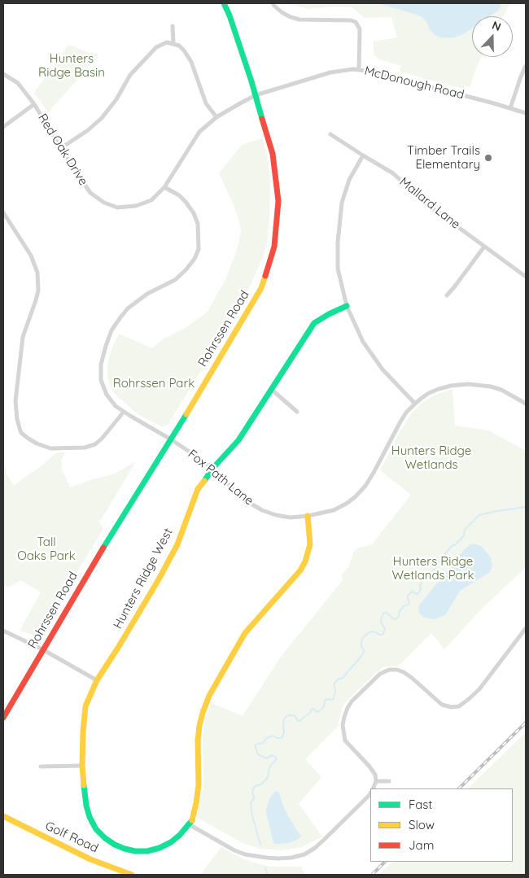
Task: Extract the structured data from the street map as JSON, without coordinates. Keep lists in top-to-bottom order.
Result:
{
  "streets": {
    "street": [
      "McDonough Road",
      "Red Oak Drive",
      "Mallard Lane",
      "Rohrssen Road",
      "Fox Path Lane",
      "Hunters Ridge West",
      "Golf Road"
    ]
  },
  "crossings": [
    ["McDonough Road", "Red Oak Drive"],
    ["McDonough Road", "Rohrssen Road"],
    ["Red Oak Drive", "Rohrssen Road"],
    ["Red Oak Drive", "Fox Path Lane"],
    ["Rohrssen Road", "Fox Path Lane"],
    ["Fox Path Lane", "Hunters Ridge West"]
  ],
  "parks": [
    "Hunters Ridge Basin",
    "Rohrssen Park",
    "Hunters Ridge Wetlands",
    "Tall Oaks Park",
    "Hunters Ridge Wetlands Park"
  ],
  "places": ["Timber Trails Elementary"],
  "legend": ["Fast", "Slow", "Jam"],
  "north": "top"
}
